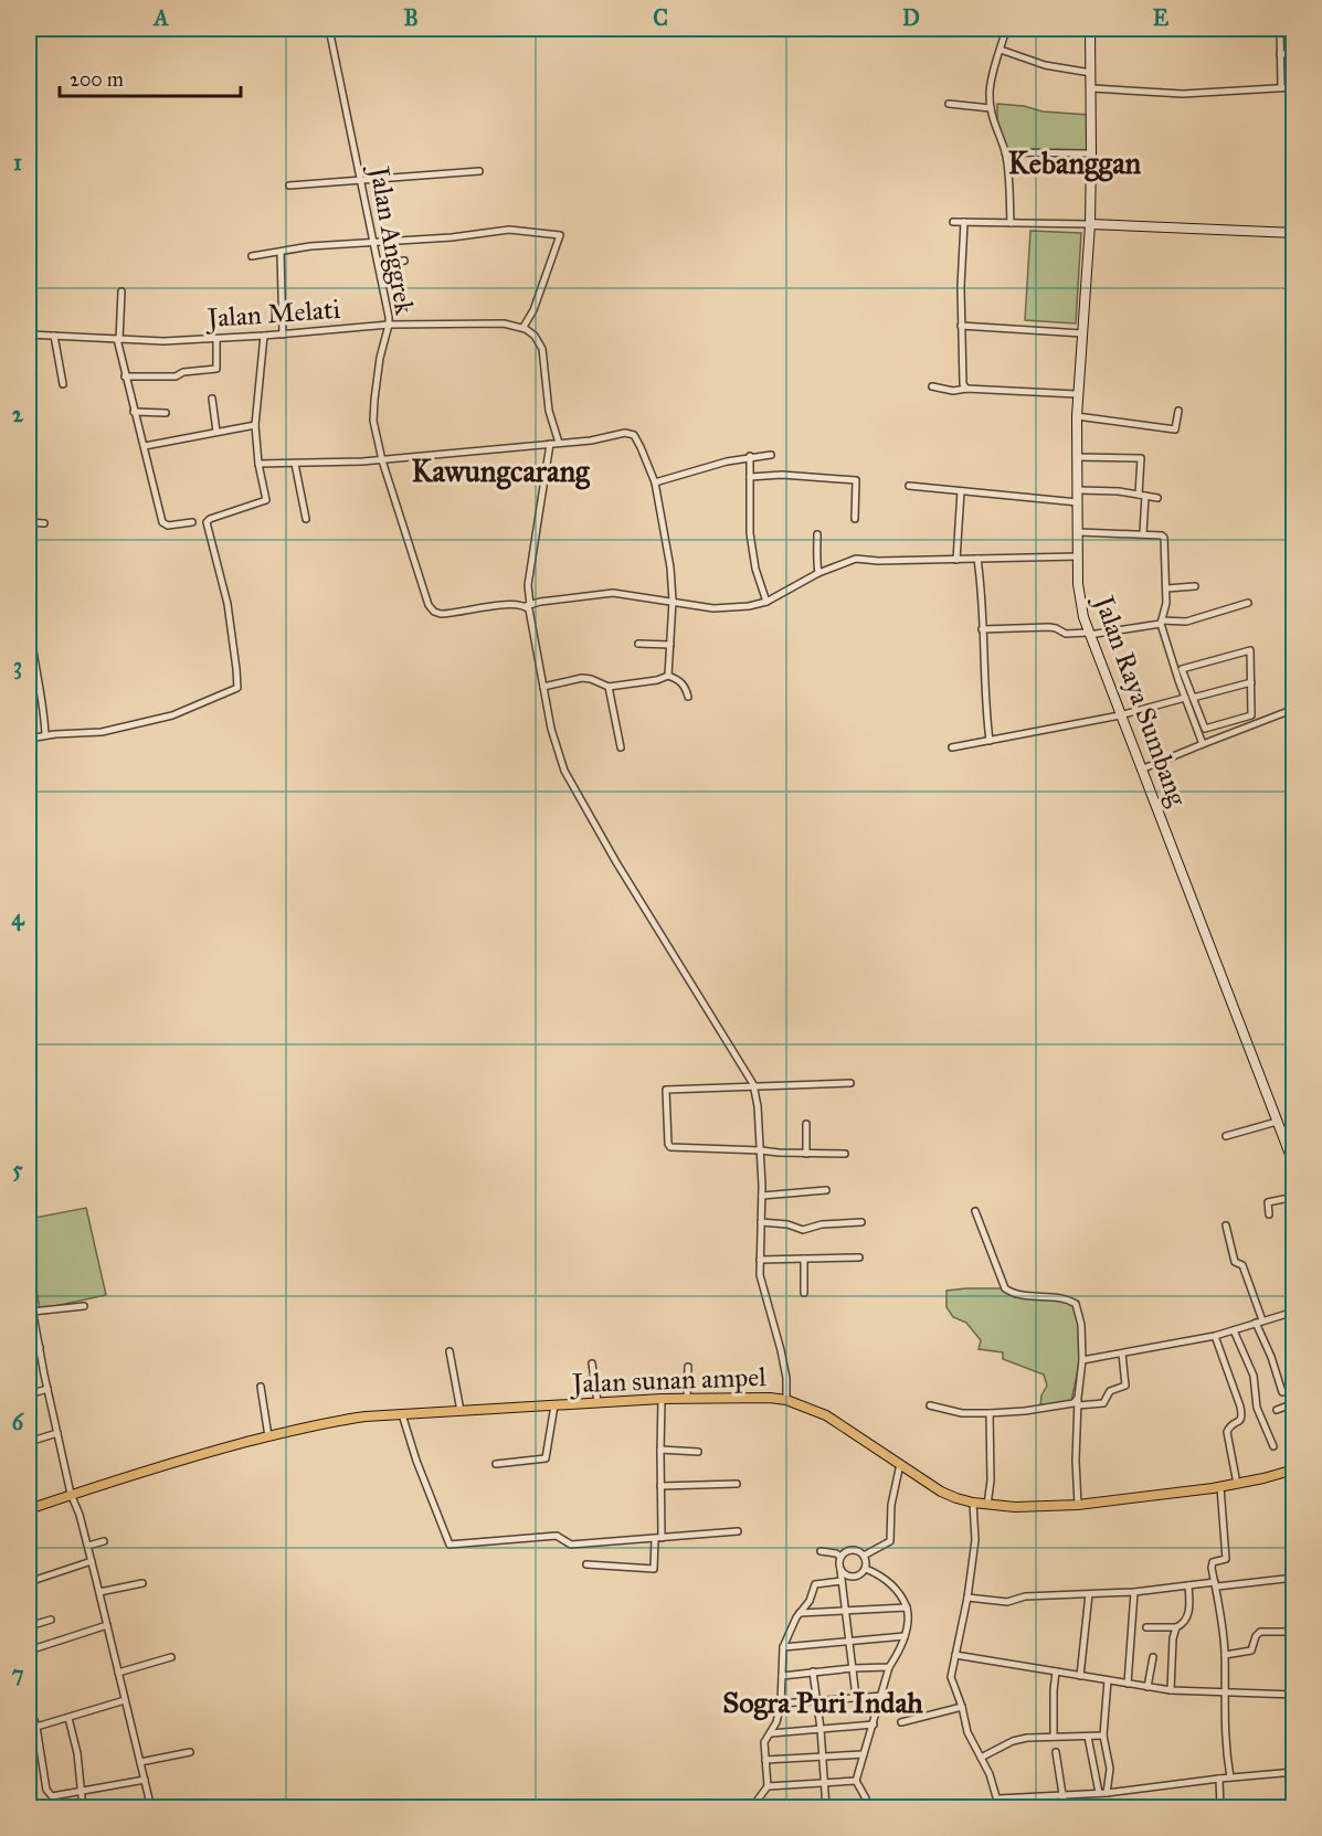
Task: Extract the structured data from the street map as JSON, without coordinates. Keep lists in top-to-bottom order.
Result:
{
  "streets": {
    "main road": ["Jalan sunan ampel"],
    "street": ["Jalan Anggrek", "Jalan Melati", "Jalan Raya Sumbang"]
  },
  "crossings": [
    ["Jalan Anggrek", "Jalan Melati"]
  ],
  "districts": ["Kebanggan", "Kawungcarang", "Sogra Puri Indah"],
  "scale_bar": "200 m",
  "grid": {
    "columns": [
      "A",
      "B",
      "C",
      "D",
      "E"
    ],
    "rows": [
      "1",
      "2",
      "3",
      "4",
      "5",
      "6",
      "7"
    ]
  }
}
